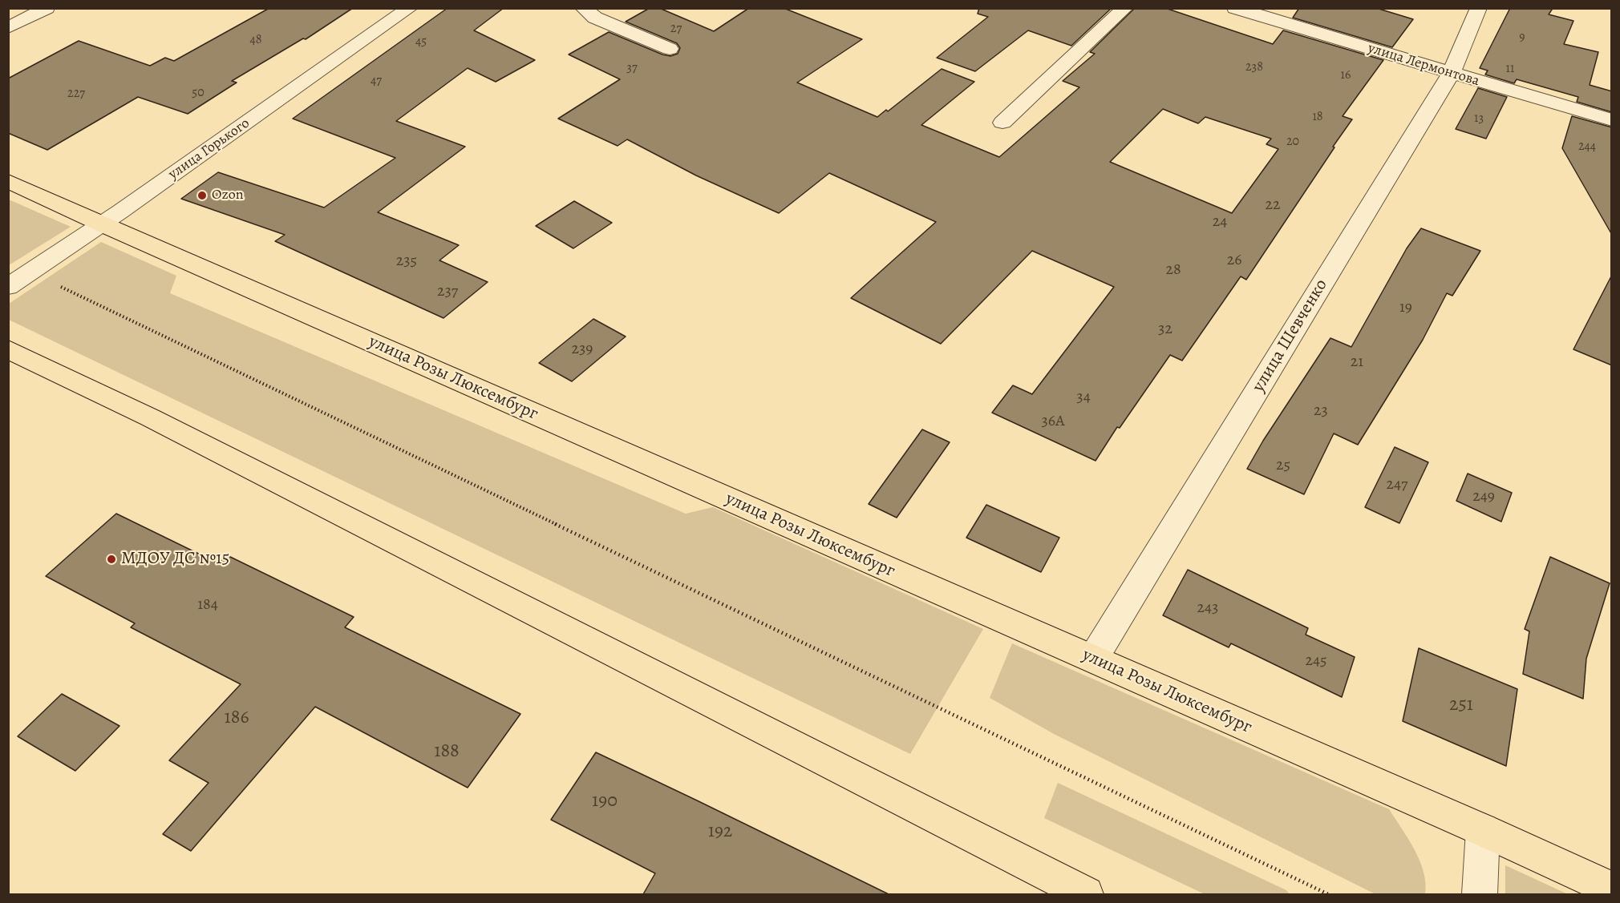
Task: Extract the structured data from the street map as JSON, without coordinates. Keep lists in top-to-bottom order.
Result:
{
  "streets": {
    "main road": ["улица Розы Люксембург"],
    "street": ["улица Лермонтова", "улица Горького", "улица Шевченко"]
  },
  "crossings": [
    ["улица Лермонтова", "улица Шевченко"],
    ["улица Горького", "улица Розы Люксембург"],
    ["улица Шевченко", "улица Розы Люксембург"]
  ],
  "places": ["Ozon", "МДОУ ДС №15"],
  "house_numbers": [
    "27",
    "9",
    "48",
    "45",
    "238",
    "37",
    "11",
    "16",
    "47",
    "50",
    "227",
    "18",
    "13",
    "20",
    "244",
    "22",
    "24",
    "26",
    "235",
    "28",
    "237",
    "19",
    "32",
    "239",
    "21",
    "34",
    "23",
    "36А",
    "25",
    "247",
    "249",
    "184",
    "243",
    "245",
    "251",
    "186",
    "188",
    "190",
    "192"
  ]
}
